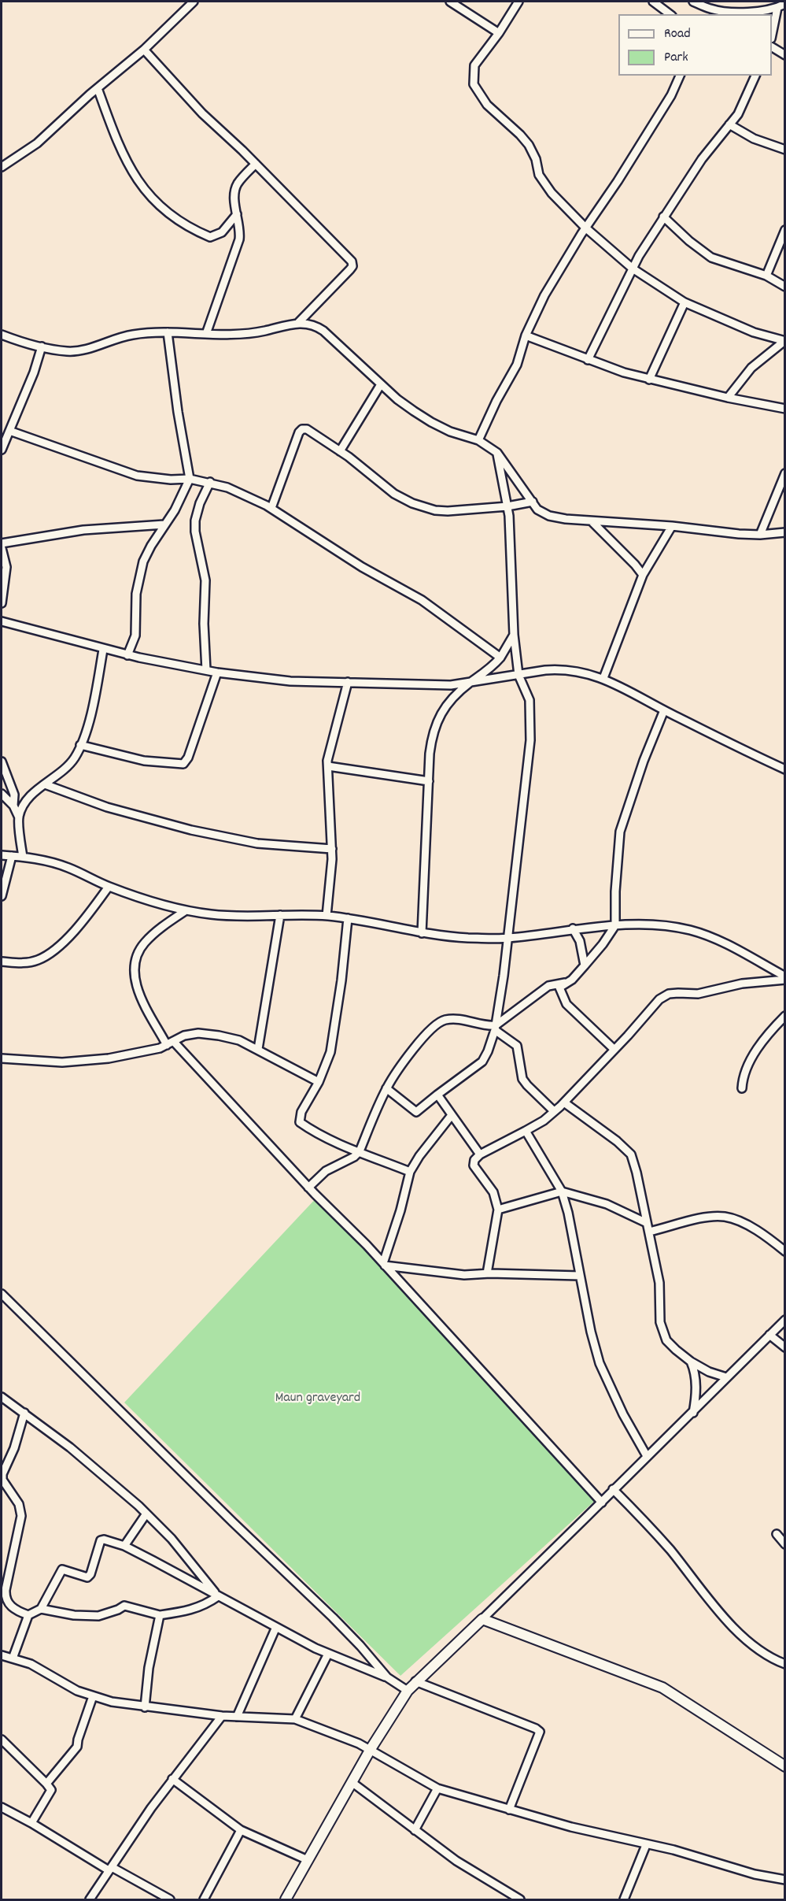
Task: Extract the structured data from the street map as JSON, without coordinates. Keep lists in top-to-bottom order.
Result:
{
  "parks": ["Maun graveyard"],
  "legend": ["Road", "Park"]
}
